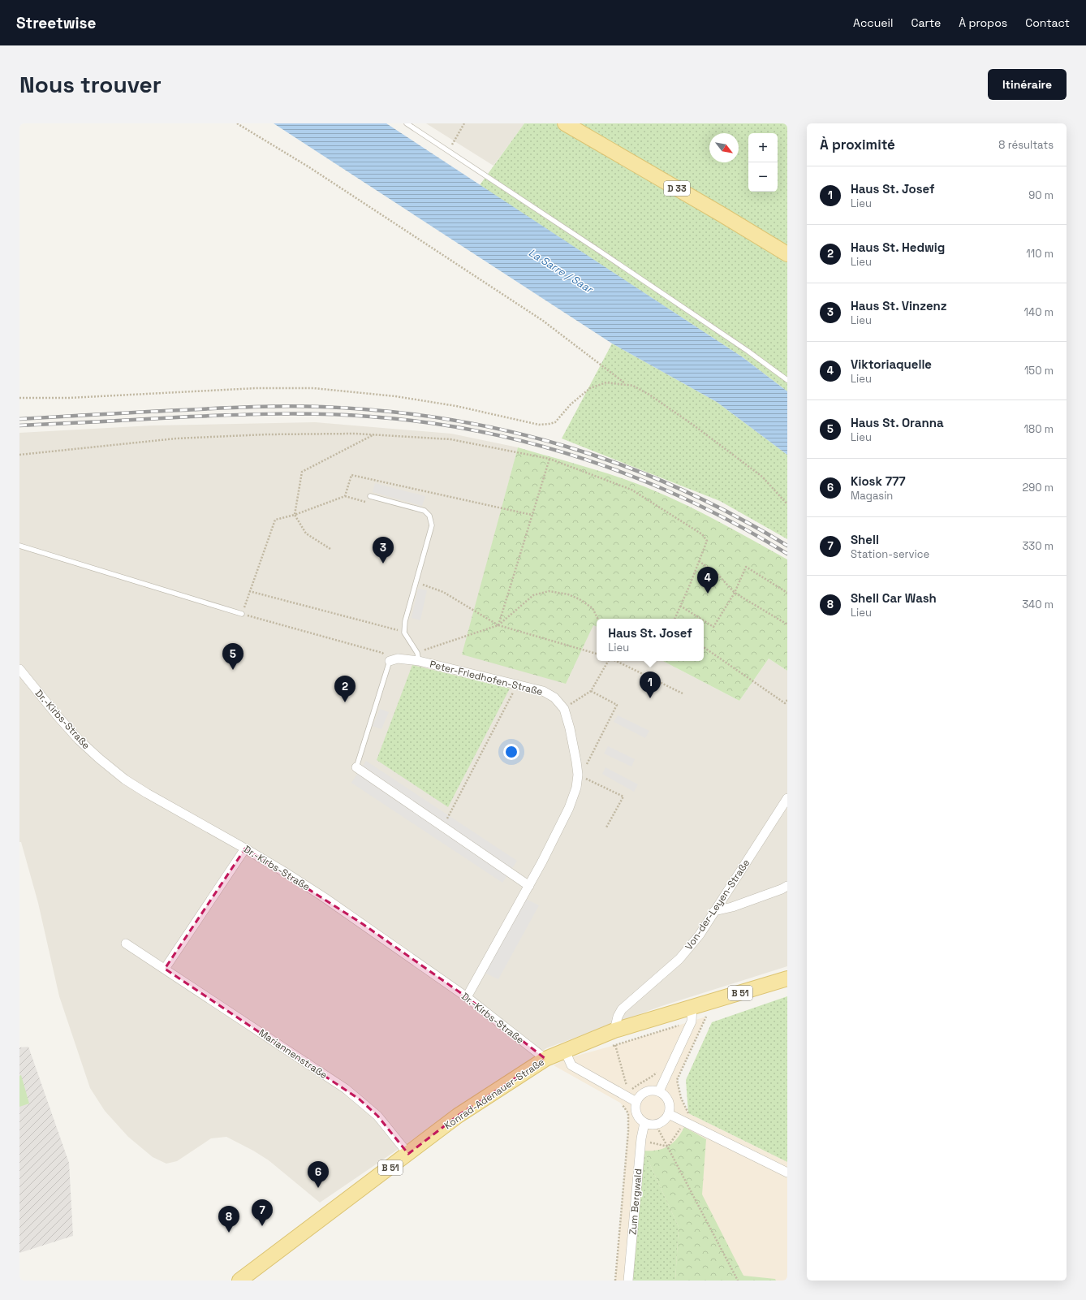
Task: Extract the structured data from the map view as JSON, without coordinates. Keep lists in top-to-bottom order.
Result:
{
  "streets": {
    "main road": ["D 33", "B 51", "Konrad-Adenauer-Straße"],
    "street": [
      "Peter-Friedhofen-Straße",
      "Dr.-Kirbs-Straße",
      "Von-der-Leyen-Straße",
      "Mariannenstraße",
      "Zum Bergwald"
    ]
  },
  "crossings": [
    ["Peter-Friedhofen-Straße", "Dr.-Kirbs-Straße"],
    ["Dr.-Kirbs-Straße", "Konrad-Adenauer-Straße"],
    ["Von-der-Leyen-Straße", "Konrad-Adenauer-Straße"],
    ["Mariannenstraße", "Konrad-Adenauer-Straße"]
  ],
  "water": ["La Sarre / Saar"],
  "north": "bottom right",
  "page": {
    "header": "Streetwise",
    "nav": [
      "Accueil",
      "Carte",
      "À propos",
      "Contact"
    ],
    "buttons": "Itinéraire",
    "title": "Nous trouver",
    "heading": ["À proximité", "8 résultats"],
    "map_buttons": ["+", "−"],
    "list": [
      {
        "mark": "1",
        "name": "Haus St. Josef",
        "note": "Lieu",
        "value": "90 m"
      },
      {
        "mark": "2",
        "name": "Haus St. Hedwig",
        "note": "Lieu",
        "value": "110 m"
      },
      {
        "mark": "3",
        "name": "Haus St. Vinzenz",
        "note": "Lieu",
        "value": "140 m"
      },
      {
        "mark": "4",
        "name": "Viktoriaquelle",
        "note": "Lieu",
        "value": "150 m"
      },
      {
        "mark": "5",
        "name": "Haus St. Oranna",
        "note": "Lieu",
        "value": "180 m"
      },
      {
        "mark": "6",
        "name": "Kiosk 777",
        "note": "Magasin",
        "value": "290 m"
      },
      {
        "mark": "7",
        "name": "Shell",
        "note": "Station-service",
        "value": "330 m"
      },
      {
        "mark": "8",
        "name": "Shell Car Wash",
        "note": "Lieu",
        "value": "340 m"
      }
    ],
    "pins": [
      "3",
      "4",
      "5",
      "1",
      "2",
      "6",
      "7",
      "8"
    ],
    "popup": ["Haus St. Josef", "Lieu"]
  }
}
